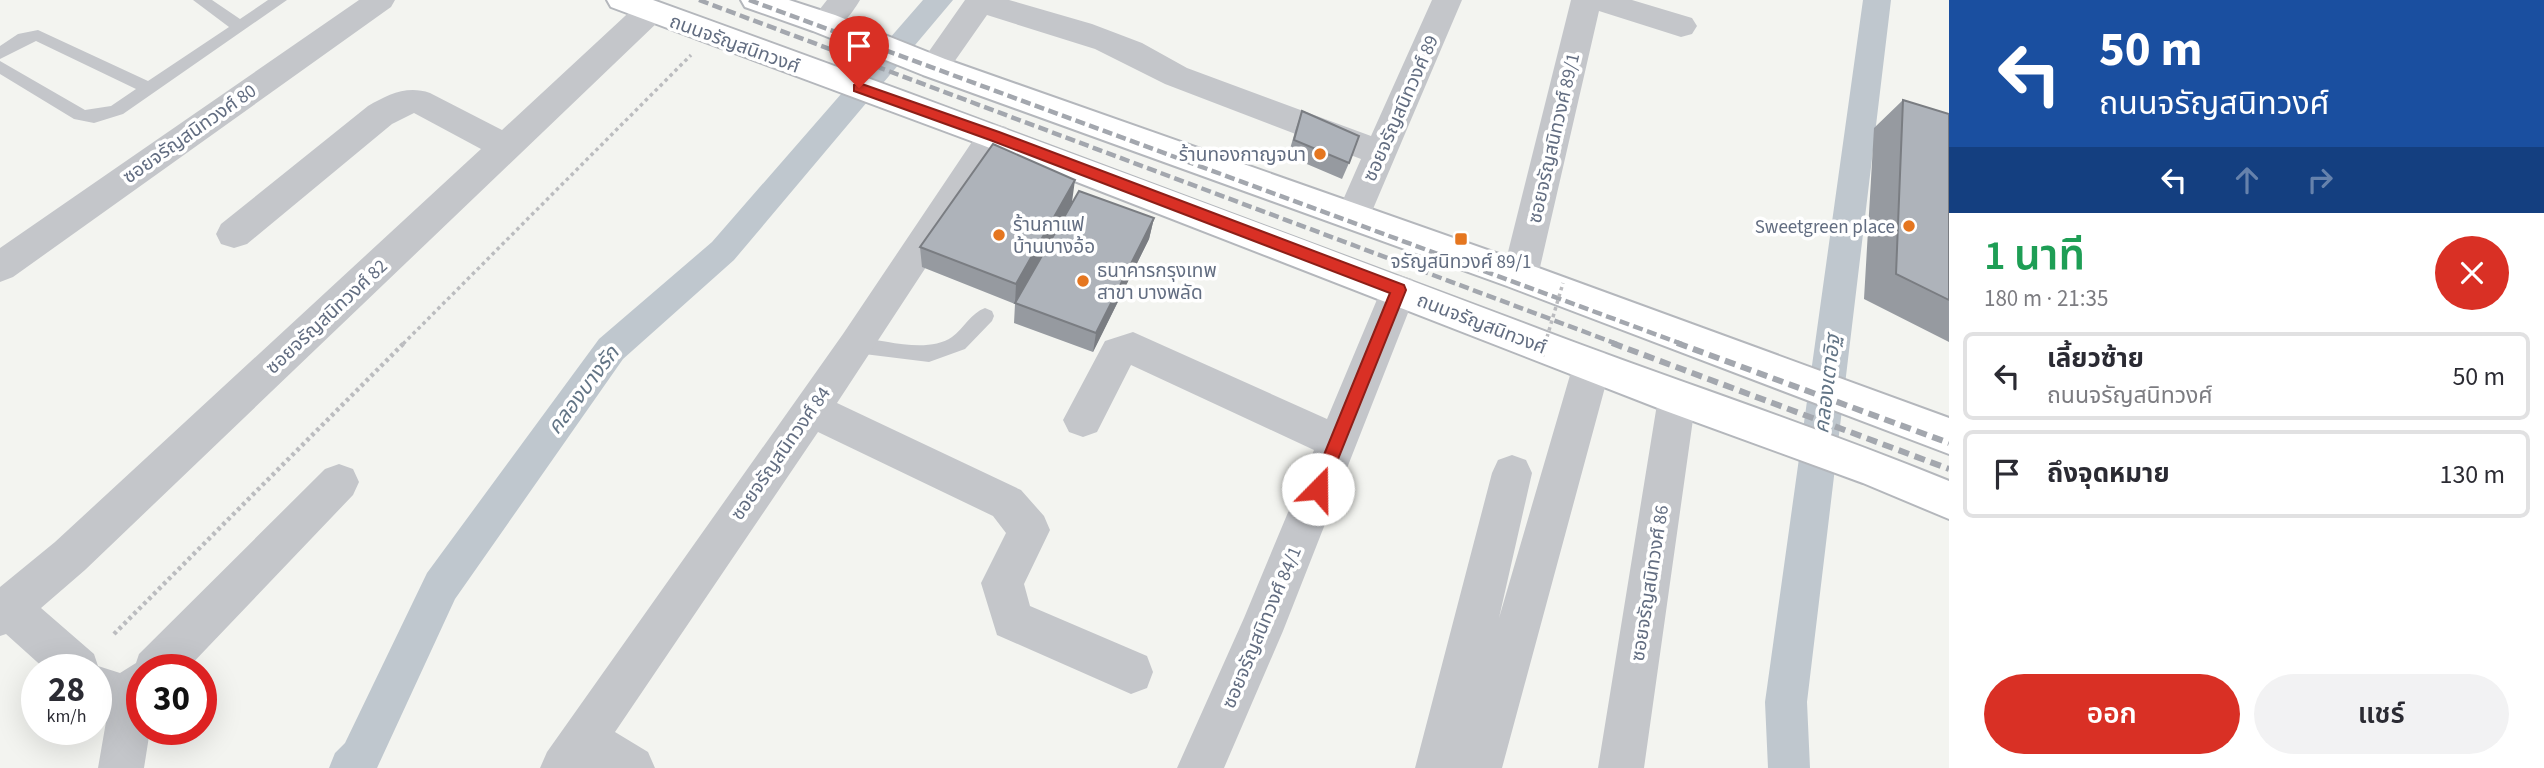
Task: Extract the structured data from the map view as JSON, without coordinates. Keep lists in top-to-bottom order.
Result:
{
  "streets": {
    "main road": ["ถนนจรัญสนิทวงศ์"],
    "street": [
      "ซอยจรัญสนิทวงศ์ 89",
      "ซอยจรัญสนิทวงศ์ 80",
      "ซอยจรัญสนิทวงศ์ 89/1",
      "ซอยจรัญสนิทวงศ์ 82",
      "ซอยจรัญสนิทวงศ์ 84",
      "ซอยจรัญสนิทวงศ์ 86",
      "ซอยจรัญสนิทวงศ์ 84/1"
    ]
  },
  "crossings": [
    ["ถนนจรัญสนิทวงศ์", "ซอยจรัญสนิทวงศ์ 82"],
    ["ถนนจรัญสนิทวงศ์", "ซอยจรัญสนิทวงศ์ 84"],
    ["ถนนจรัญสนิทวงศ์", "ซอยจรัญสนิทวงศ์ 86"],
    ["ถนนจรัญสนิทวงศ์", "ซอยจรัญสนิทวงศ์ 84/1"]
  ],
  "water": ["คลองเตาอิฐ", "คลองบางรัก"],
  "places": {
    "other": [
      "ร้านทองกาญจนา",
      "Sweetgreen place",
      "ร้านกาแฟ บ้านบางอ้อ",
      "ธนาคารกรุงเทพ สาขา บางพลัด"
    ],
    "transit": ["จรัญสนิทวงศ์ 89/1"]
  },
  "page": {
    "turn": ["50 m", "ถนนจรัญสนิทวงศ์"],
    "heading": ["1 นาที", "180 m · 21:35"],
    "list": [
      {
        "name": "เลี้ยวซ้าย",
        "note": "ถนนจรัญสนิทวงศ์",
        "value": "50 m"
      },
      {
        "name": "ถึงจุดหมาย",
        "value": "130 m"
      }
    ],
    "speed": "28 km/h",
    "limit": "30",
    "buttons": ["ออก", "แชร์"]
  }
}
